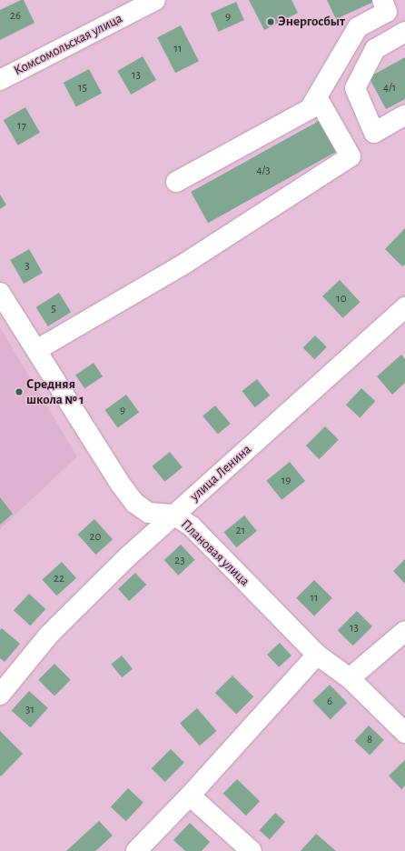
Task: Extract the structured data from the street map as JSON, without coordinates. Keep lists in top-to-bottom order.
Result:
{
  "streets": {
    "street": ["Комсомольская улица", "улица Ленина", "Плановая улица"]
  },
  "crossings": [
    ["улица Ленина", "Плановая улица"]
  ],
  "places": ["Энергосбыт", "Средняя школа № 1"],
  "house_numbers": [
    "26",
    "9",
    "11",
    "13",
    "15",
    "4/1",
    "17",
    "4/3",
    "3",
    "10",
    "5",
    "9",
    "19",
    "21",
    "20",
    "23",
    "22",
    "11",
    "13",
    "6",
    "31",
    "8"
  ]
}
